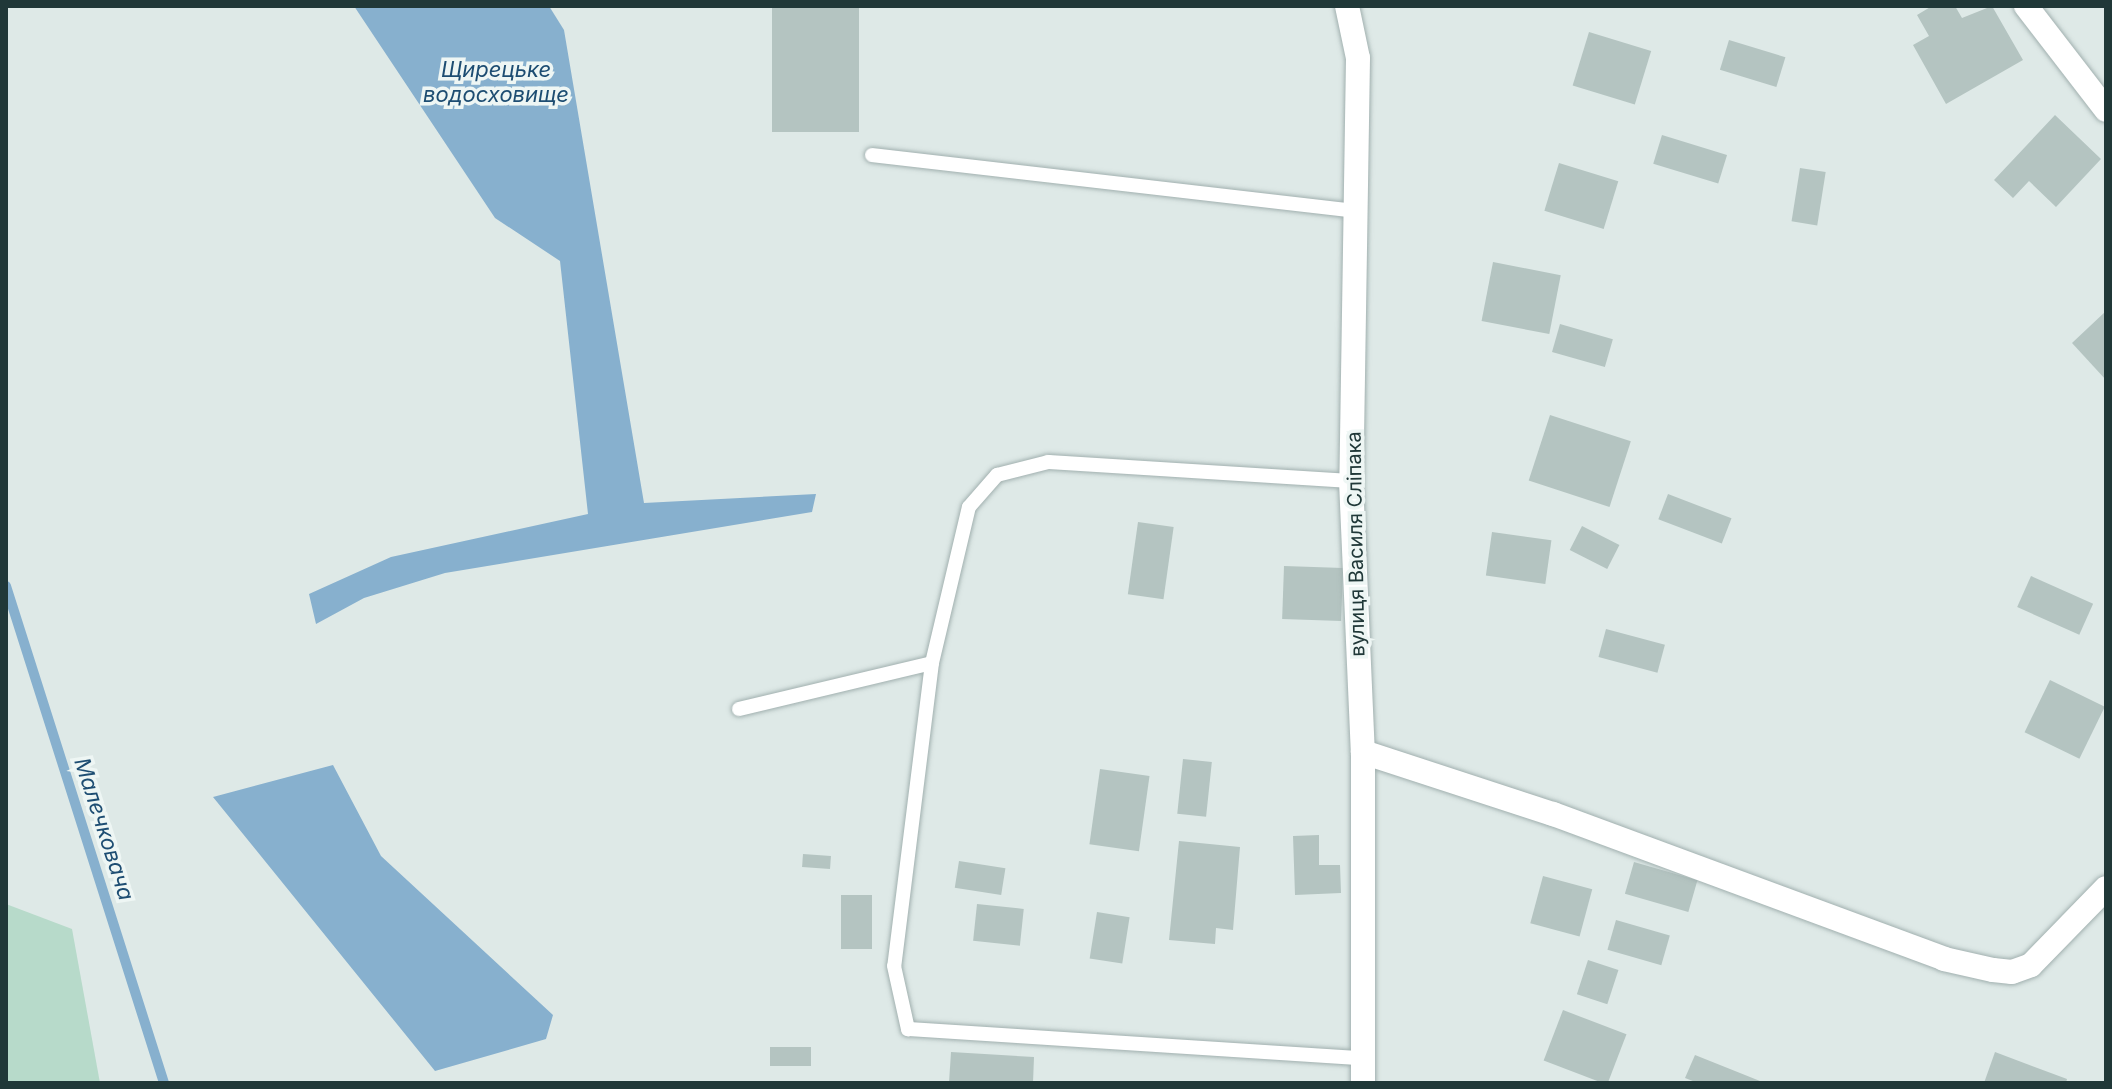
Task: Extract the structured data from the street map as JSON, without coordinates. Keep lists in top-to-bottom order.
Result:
{
  "streets": {
    "street": ["вулиця Василя Сліпака"]
  },
  "water": ["Щирецьке водосховище", "Малечковача"]
}
